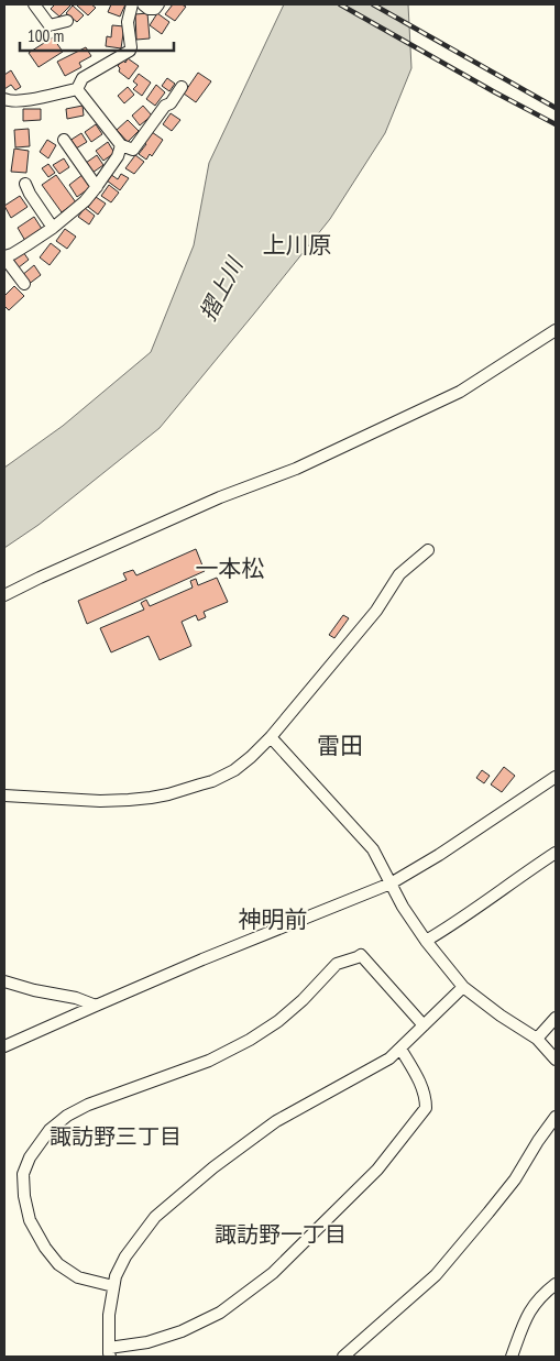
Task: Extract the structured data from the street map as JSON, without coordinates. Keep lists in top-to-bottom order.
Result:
{
  "districts": [
    "上川原",
    "一本松",
    "雷田",
    "神明前",
    "諏訪野三丁目",
    "諏訪野一丁目"
  ],
  "water": ["摺上川"],
  "scale_bar": "100 m"
}
